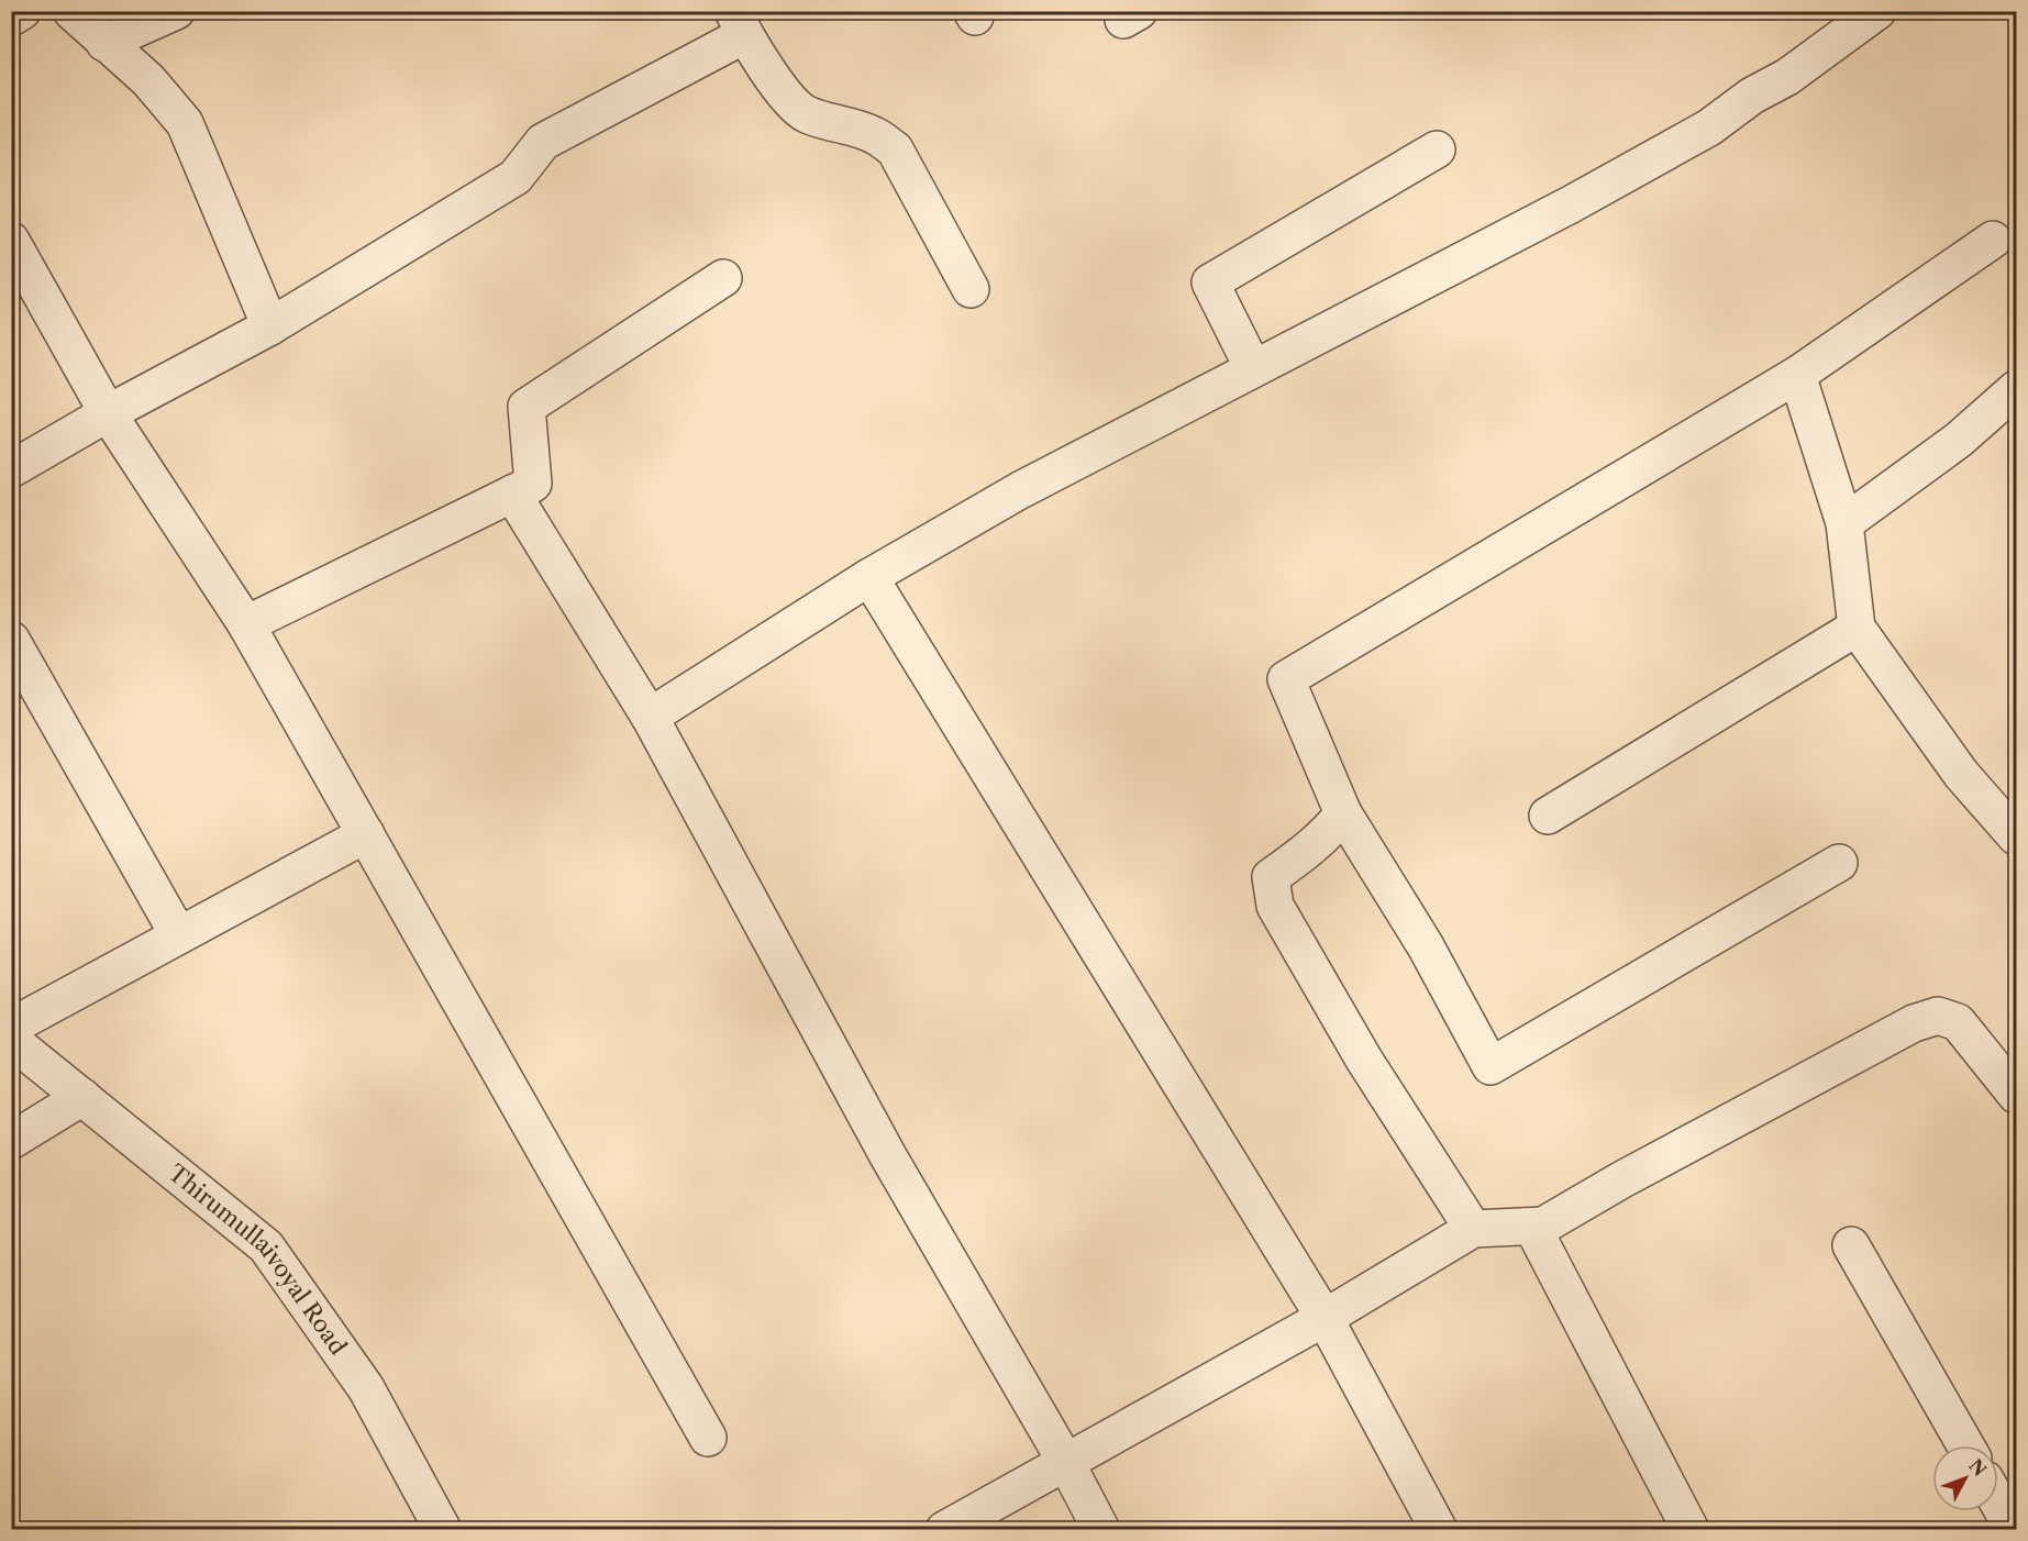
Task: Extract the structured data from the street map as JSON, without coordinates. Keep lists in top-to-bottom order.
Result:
{
  "streets": {
    "street": ["Thirumullaivoyal Road"]
  },
  "north": "top right"
}
